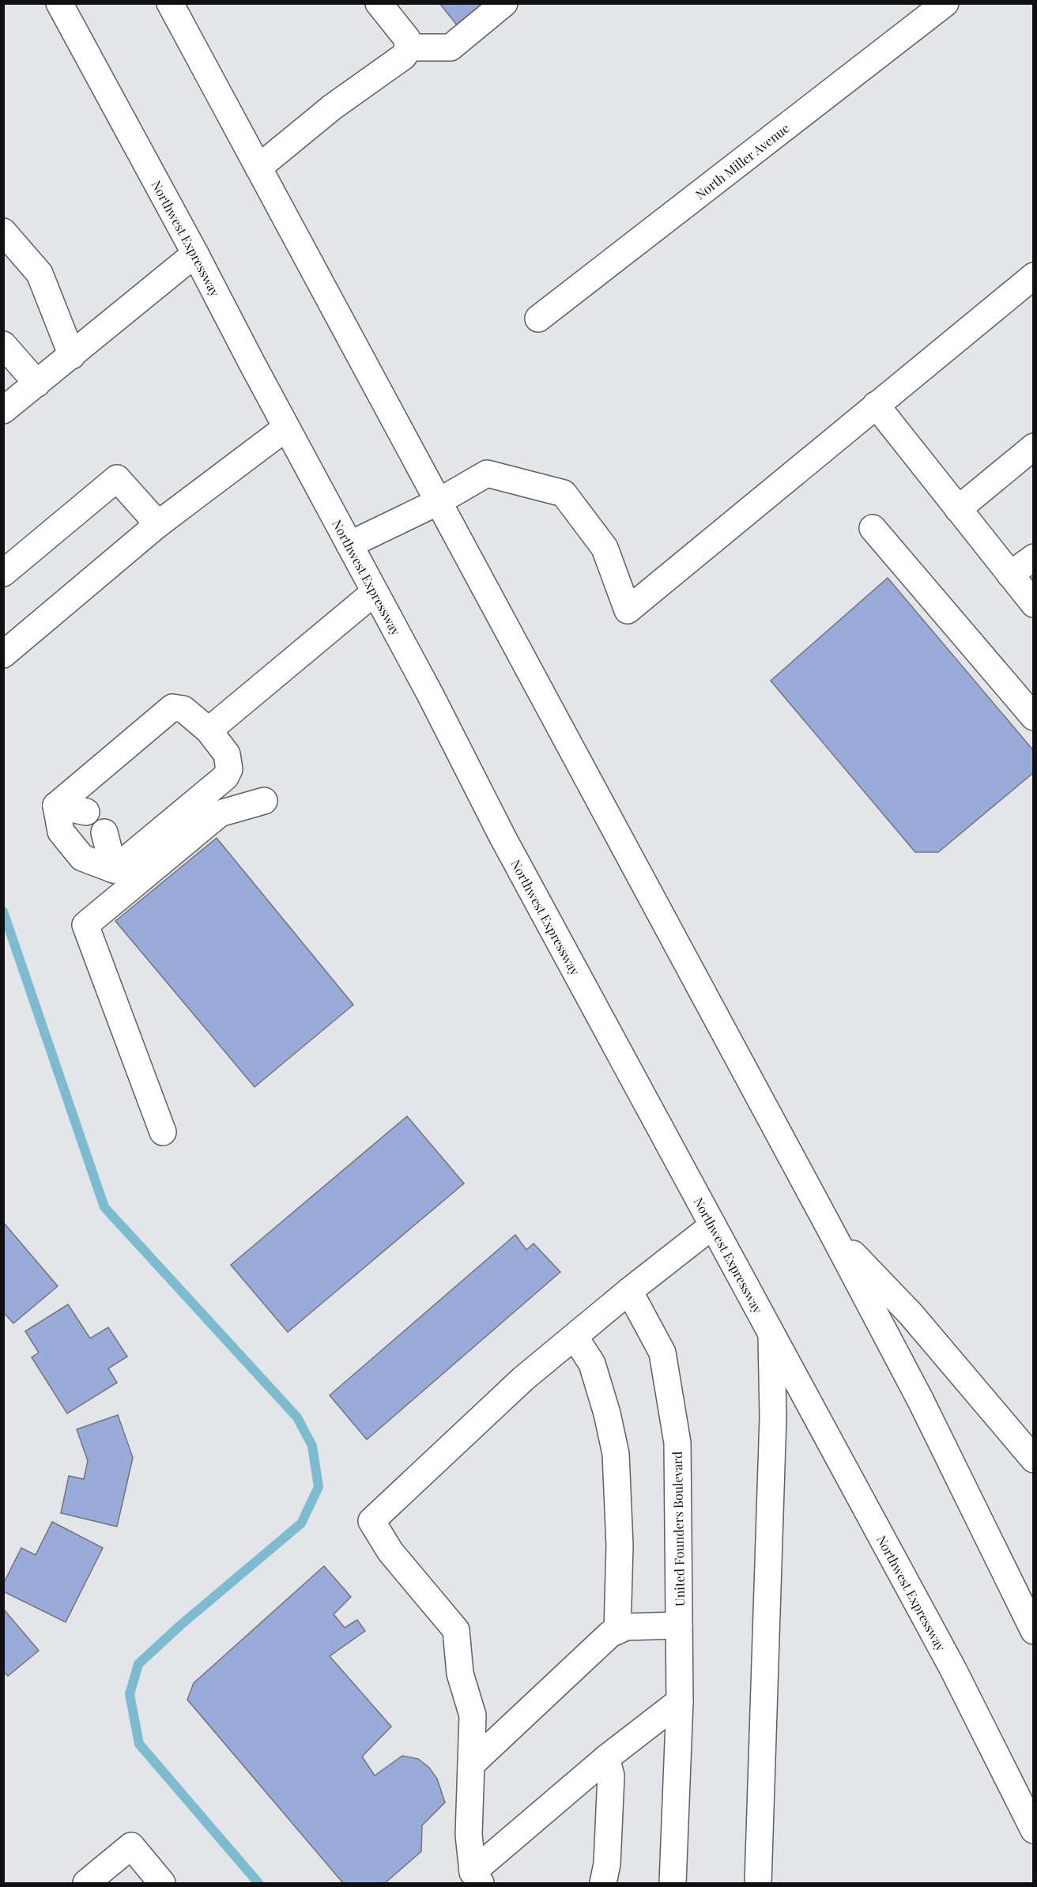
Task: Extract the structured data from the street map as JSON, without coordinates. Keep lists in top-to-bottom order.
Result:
{
  "streets": {
    "main road": ["North Miller Avenue", "Northwest Expressway", "United Founders Boulevard"]
  }
}
